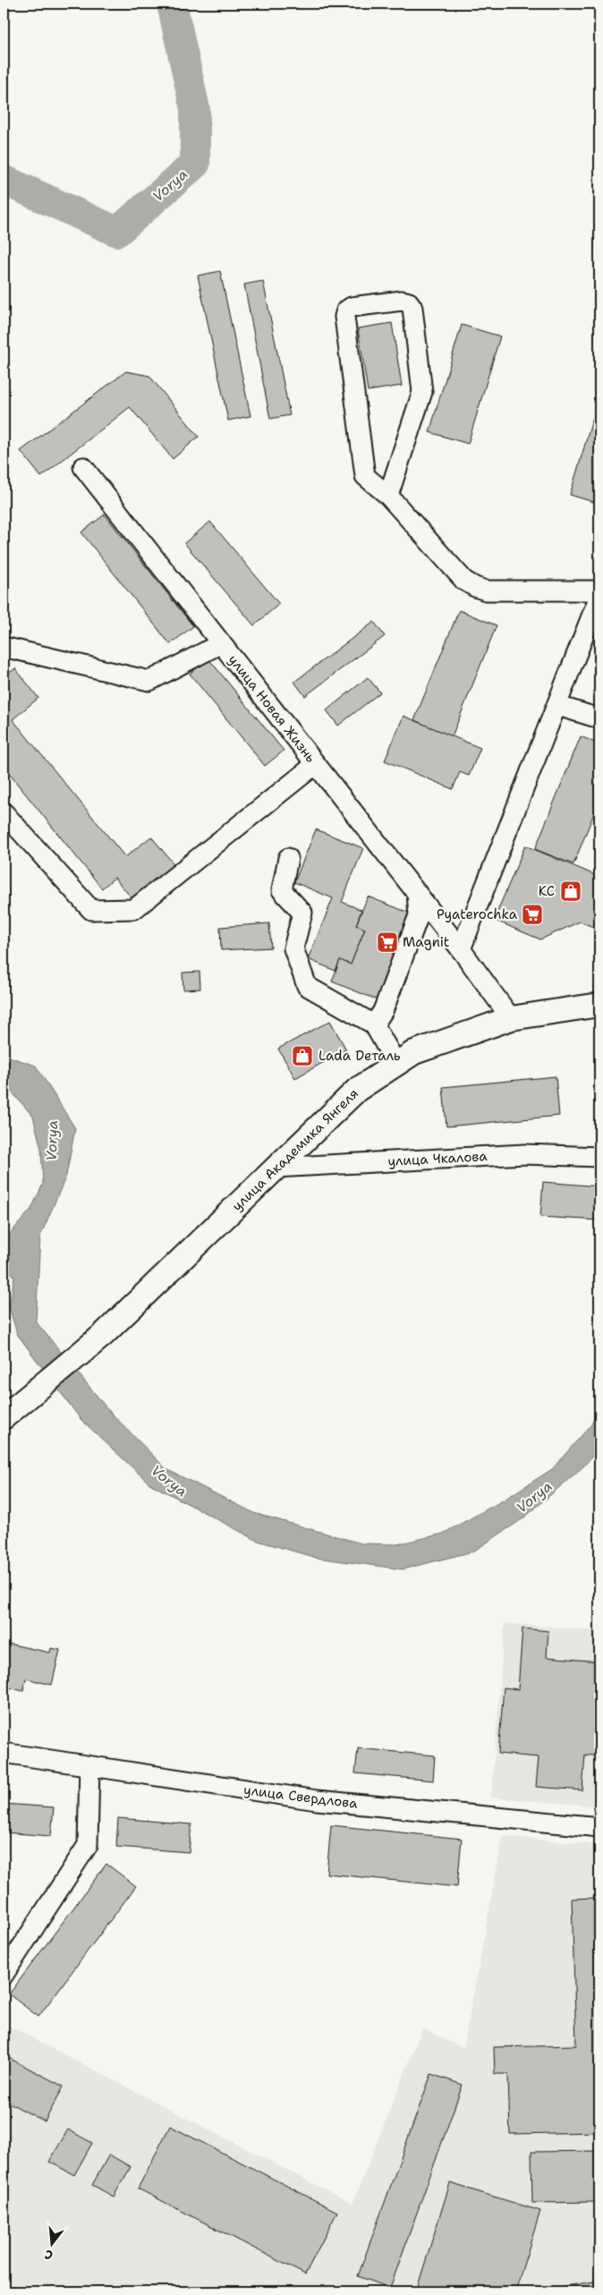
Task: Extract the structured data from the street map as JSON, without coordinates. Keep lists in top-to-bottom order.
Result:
{
  "streets": {
    "main road": ["улица Академика Янгеля"],
    "street": ["улица Новая Жизнь", "улица Чкалова", "улица Свердлова"]
  },
  "crossings": [
    ["улица Новая Жизнь", "улица Академика Янгеля"],
    ["улица Академика Янгеля", "улица Чкалова"]
  ],
  "water": ["Vorya"],
  "places": {
    "shop": ["КС", "Lada Dеталь"],
    "supermarket": ["Pyaterochka", "Magnit"]
  },
  "north": "bottom"
}
